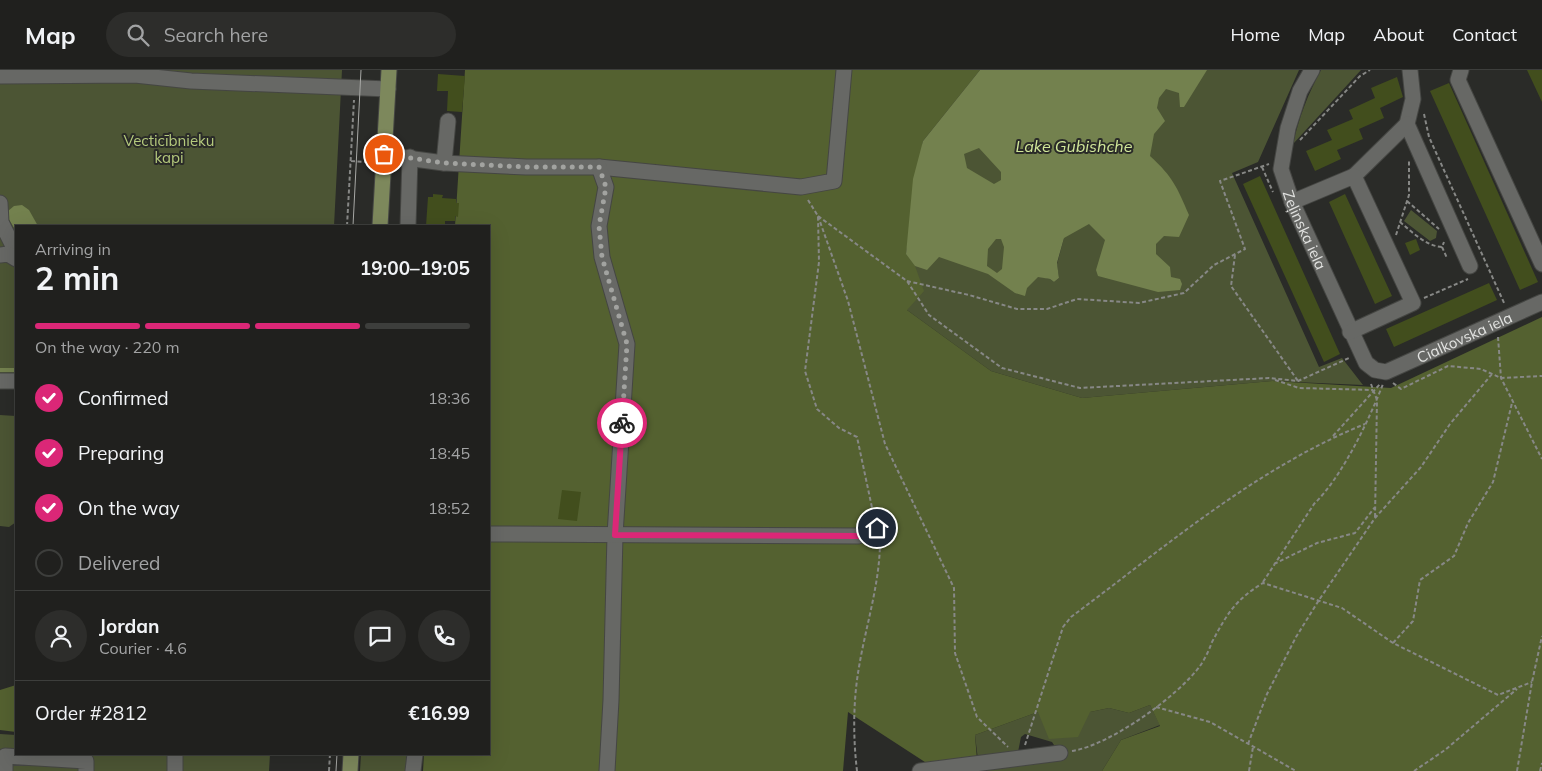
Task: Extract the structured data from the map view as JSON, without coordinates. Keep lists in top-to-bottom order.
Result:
{
  "streets": {
    "street": ["Zeļinska iela", "Cialkovska iela"]
  },
  "crossings": [
    ["Zeļinska iela", "Cialkovska iela"]
  ],
  "water": ["Lake Gubishche"],
  "parks": ["Vecticībnieku kapi"],
  "page": {
    "header": "Map",
    "search": "Search here",
    "nav": [
      "Home",
      "Map",
      "About",
      "Contact"
    ],
    "heading": ["2 min", "Arriving in", "19:00–19:05"],
    "panel": [
      "Jordan",
      "Courier · 4.6",
      "Order #2812",
      "€16.99"
    ],
    "bar": "On the way · 220 m",
    "list": [
      ["Confirmed", "18:36"],
      ["Preparing", "18:45"],
      ["On the way", "18:52"],
      "Delivered"
    ]
  }
}
